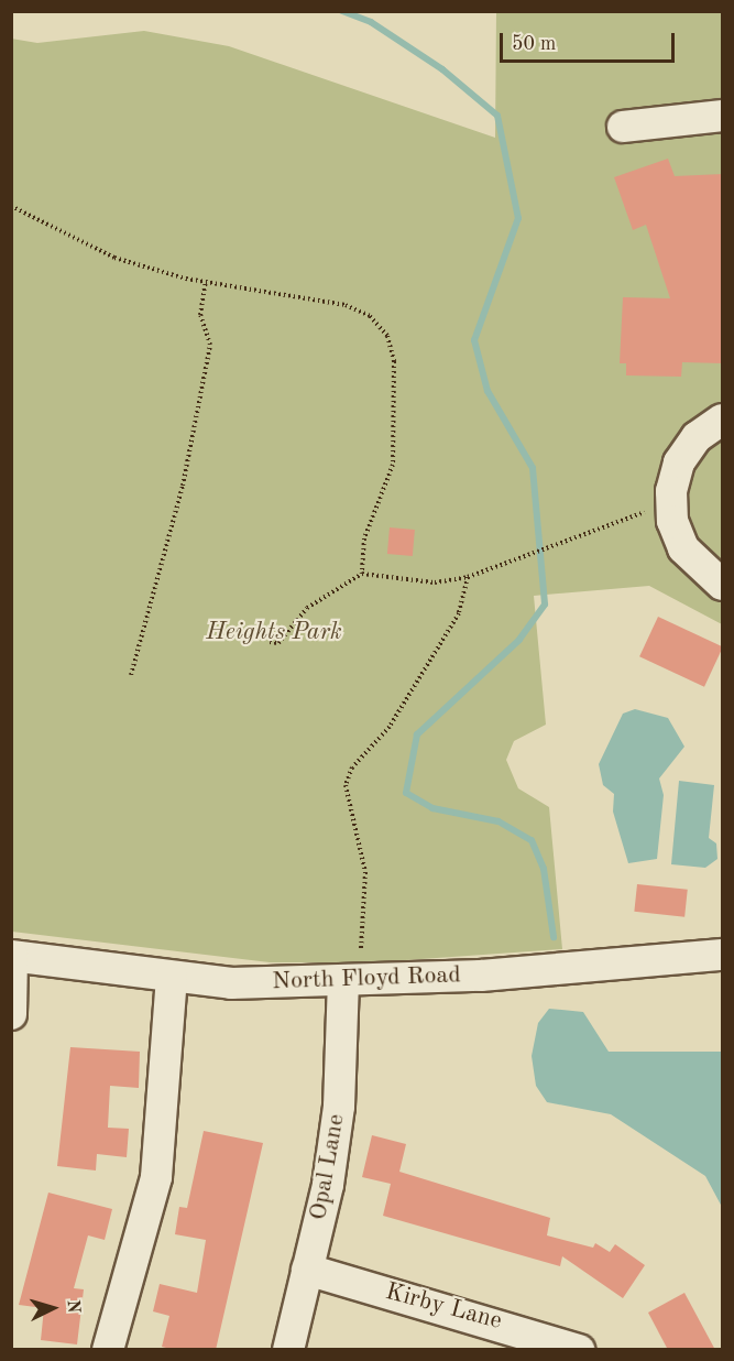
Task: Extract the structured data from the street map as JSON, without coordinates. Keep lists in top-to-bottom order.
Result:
{
  "streets": {
    "street": ["North Floyd Road", "Opal Lane", "Kirby Lane"]
  },
  "crossings": [
    ["North Floyd Road", "Opal Lane"],
    ["Opal Lane", "Kirby Lane"]
  ],
  "parks": ["Heights Park"],
  "scale_bar": "50 m",
  "north": "right"
}
